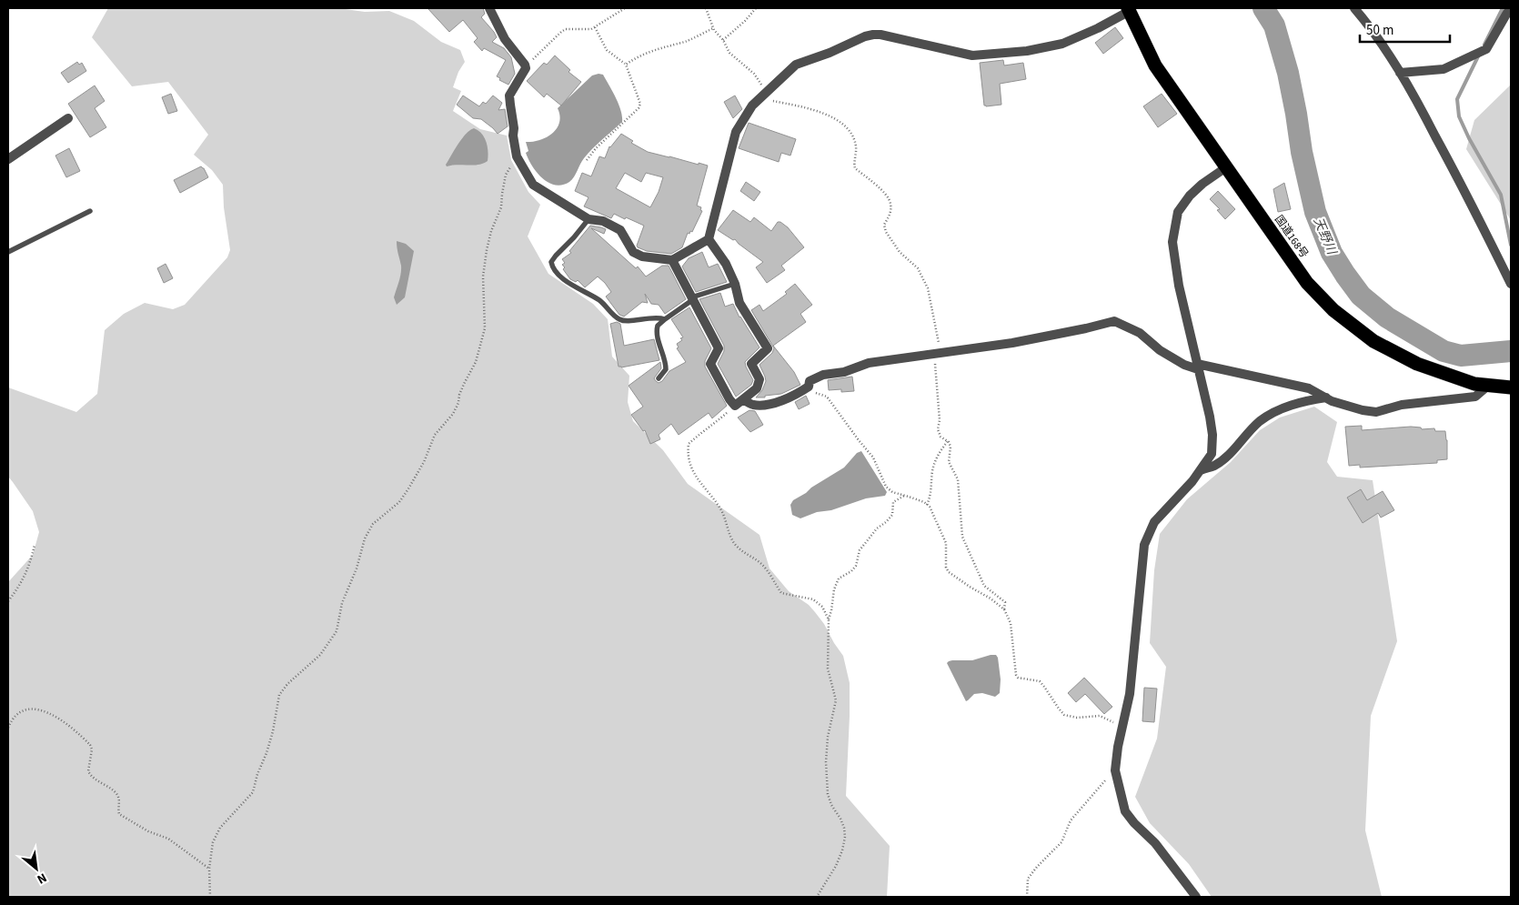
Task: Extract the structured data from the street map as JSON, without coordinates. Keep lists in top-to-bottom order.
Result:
{
  "streets": {
    "highway": ["国道168号"]
  },
  "water": ["天野川"],
  "scale_bar": "50 m",
  "north": "bottom right"
}
